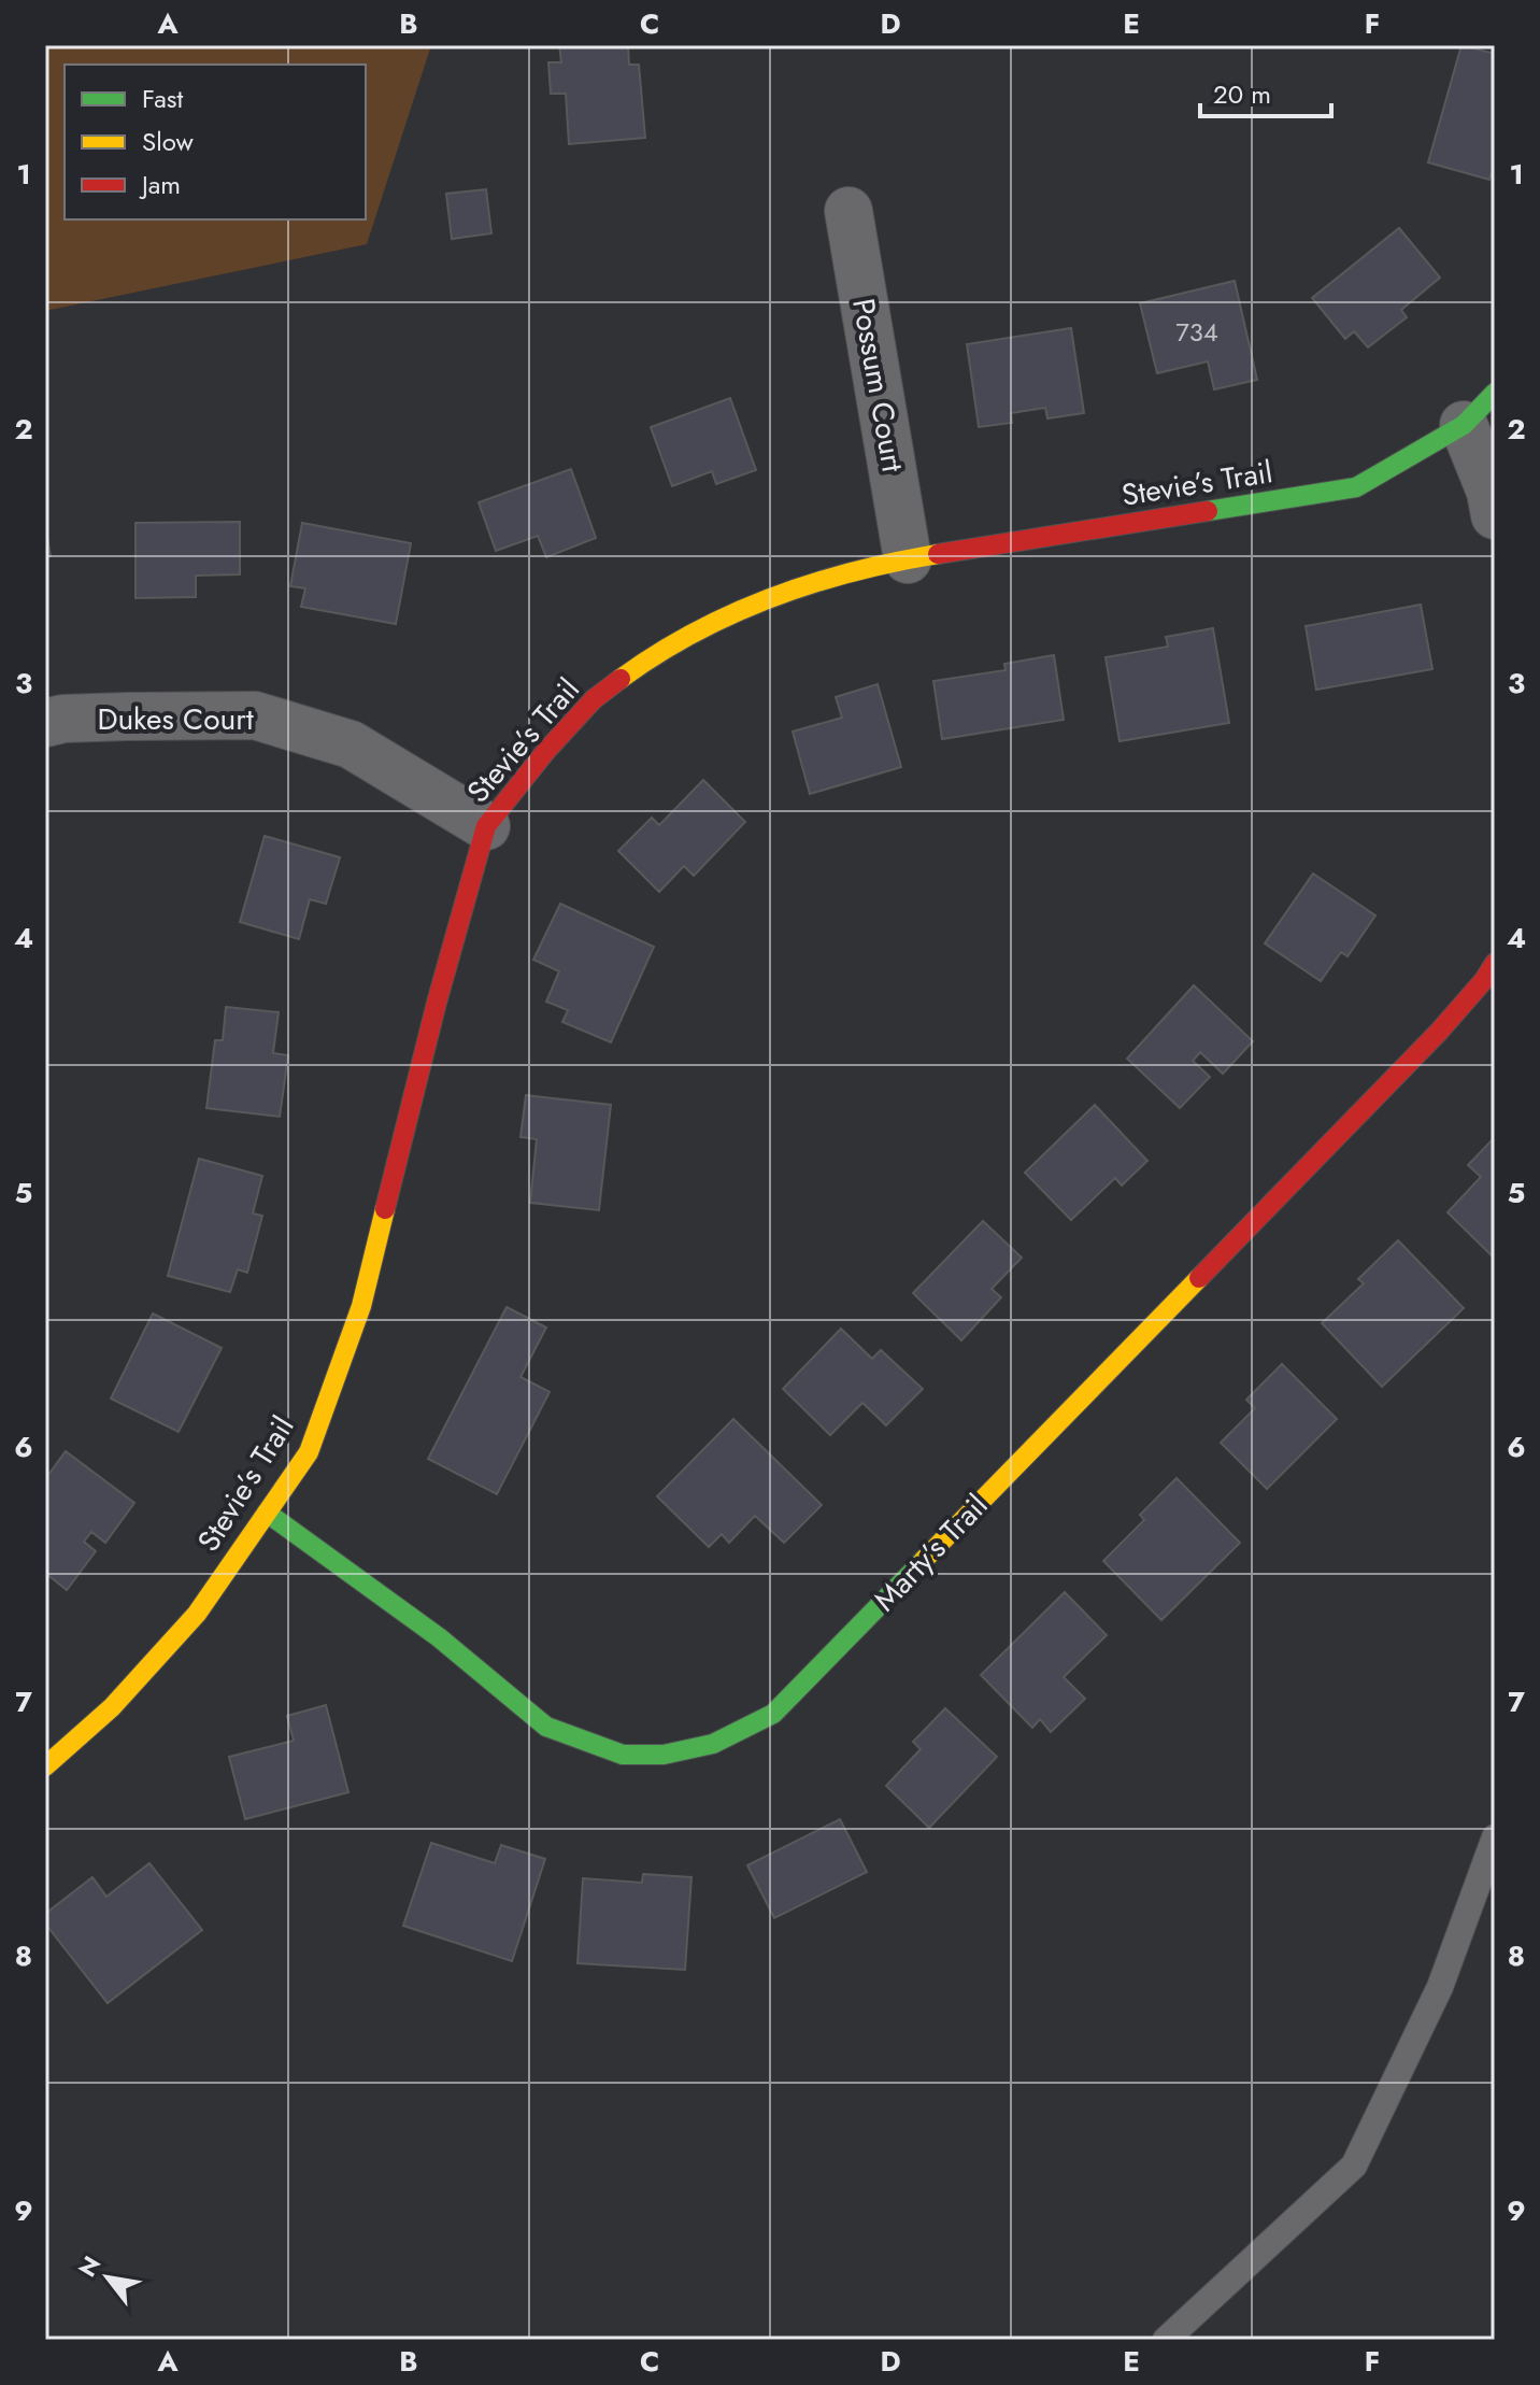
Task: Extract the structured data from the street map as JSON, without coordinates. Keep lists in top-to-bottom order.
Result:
{
  "streets": {
    "street": [
      "Possum Court",
      "Stevie’s Trail",
      "Dukes Court",
      "Marty’s Trail"
    ]
  },
  "crossings": [
    ["Possum Court", "Stevie’s Trail"],
    ["Stevie’s Trail", "Dukes Court"],
    ["Stevie’s Trail", "Marty’s Trail"]
  ],
  "house_numbers": ["734"],
  "legend": ["Fast", "Slow", "Jam"],
  "scale_bar": "20 m",
  "north": "top left",
  "grid": {
    "columns": [
      "A",
      "B",
      "C",
      "D",
      "E",
      "F"
    ],
    "rows": [
      "1",
      "2",
      "3",
      "4",
      "5",
      "6",
      "7",
      "8",
      "9"
    ]
  }
}
